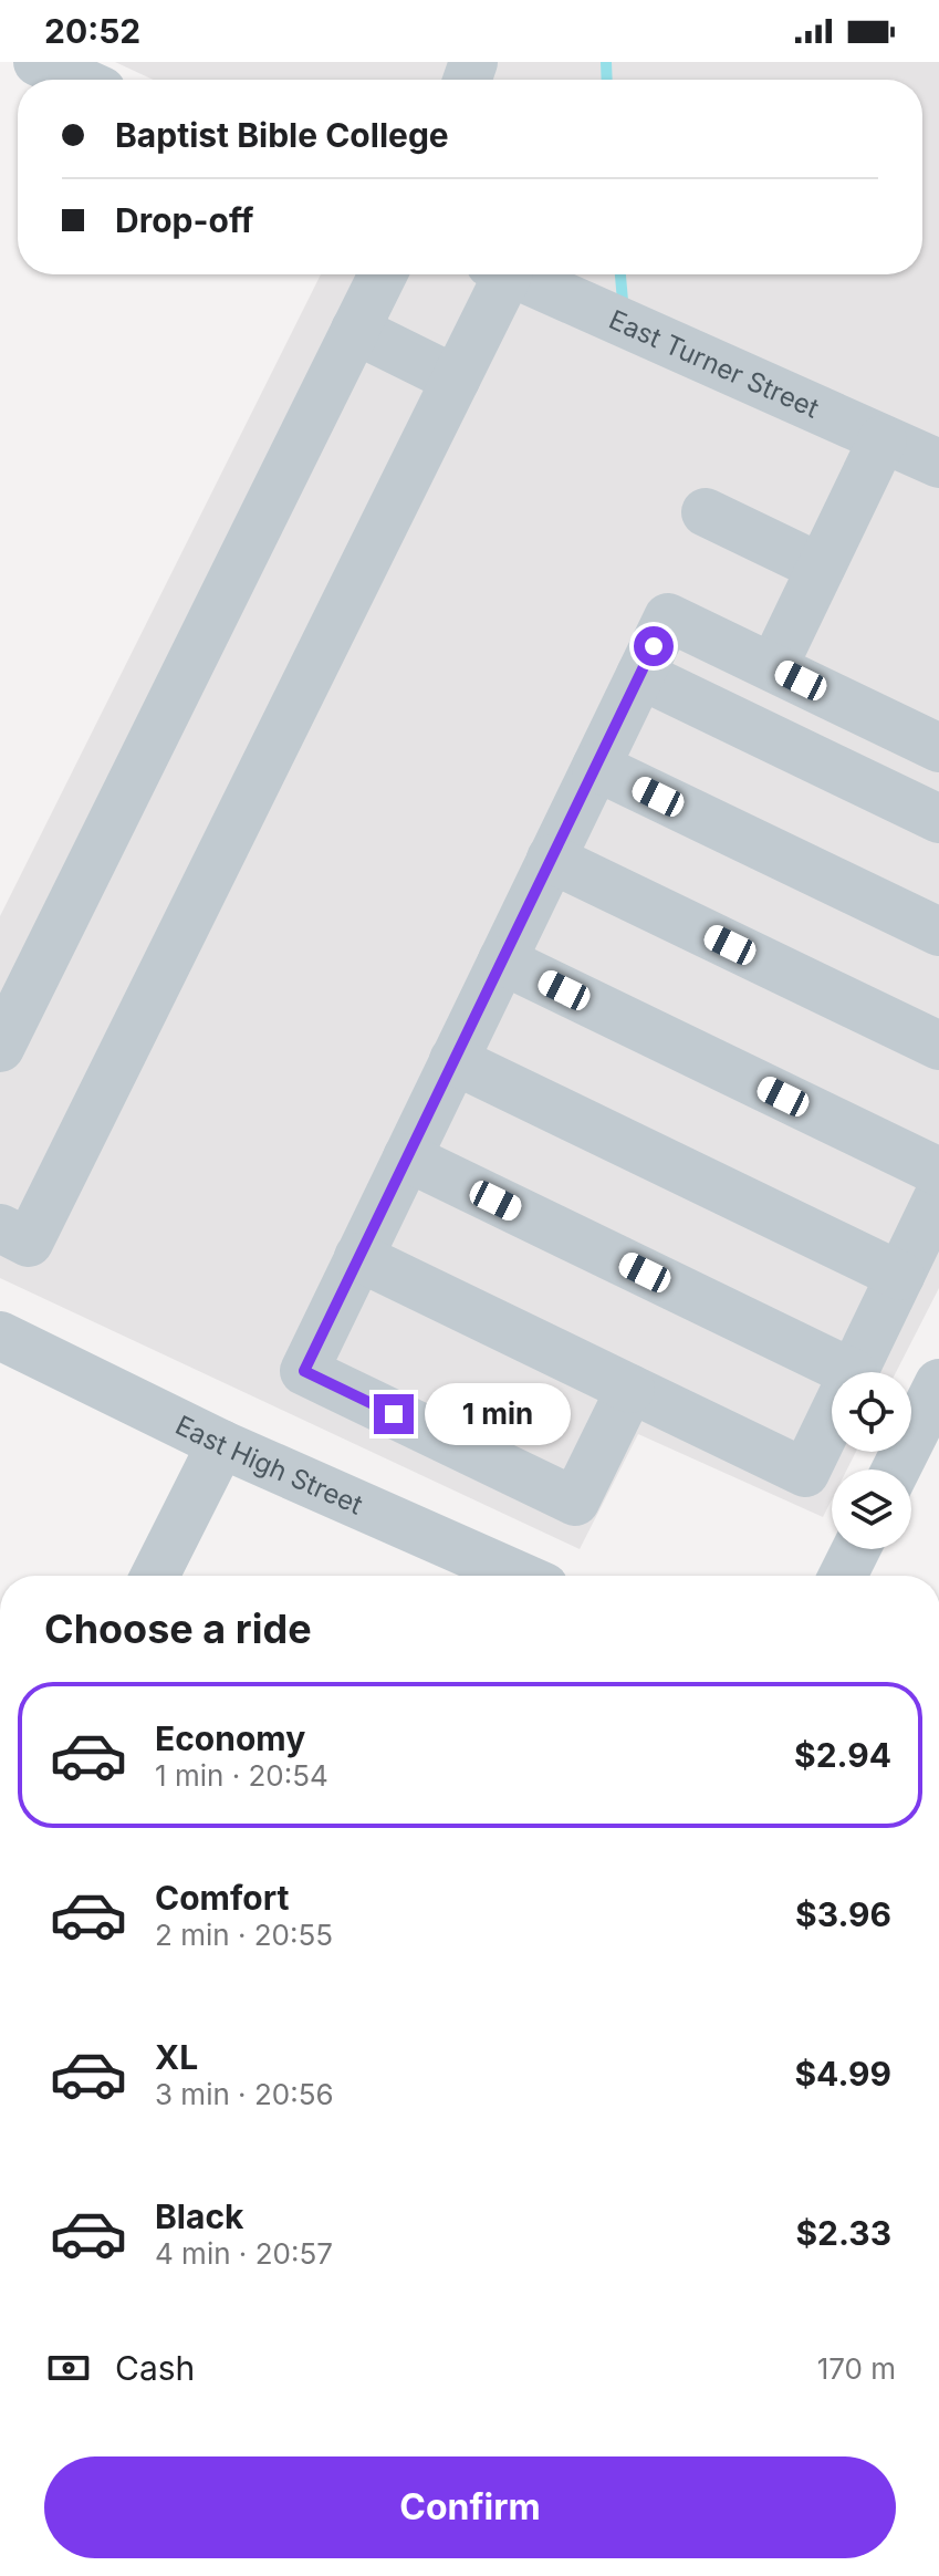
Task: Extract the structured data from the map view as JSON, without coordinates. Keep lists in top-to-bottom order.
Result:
{
  "streets": {
    "street": ["East Turner Street", "East High Street"]
  },
  "page": {
    "status": "20:52",
    "banner": ["Baptist Bible College", "Drop-off"],
    "bubble": "1 min",
    "heading": "Choose a ride",
    "list": [
      {
        "name": "Economy",
        "note": "1 min · 20:54",
        "value": "$2.94"
      },
      {
        "name": "Comfort",
        "note": "2 min · 20:55",
        "value": "$3.96"
      },
      {
        "name": "XL",
        "note": "3 min · 20:56",
        "value": "$4.99"
      },
      {
        "name": "Black",
        "note": "4 min · 20:57",
        "value": "$2.33"
      }
    ],
    "pay": ["Cash", "170 m"],
    "buttons": "Confirm"
  }
}
